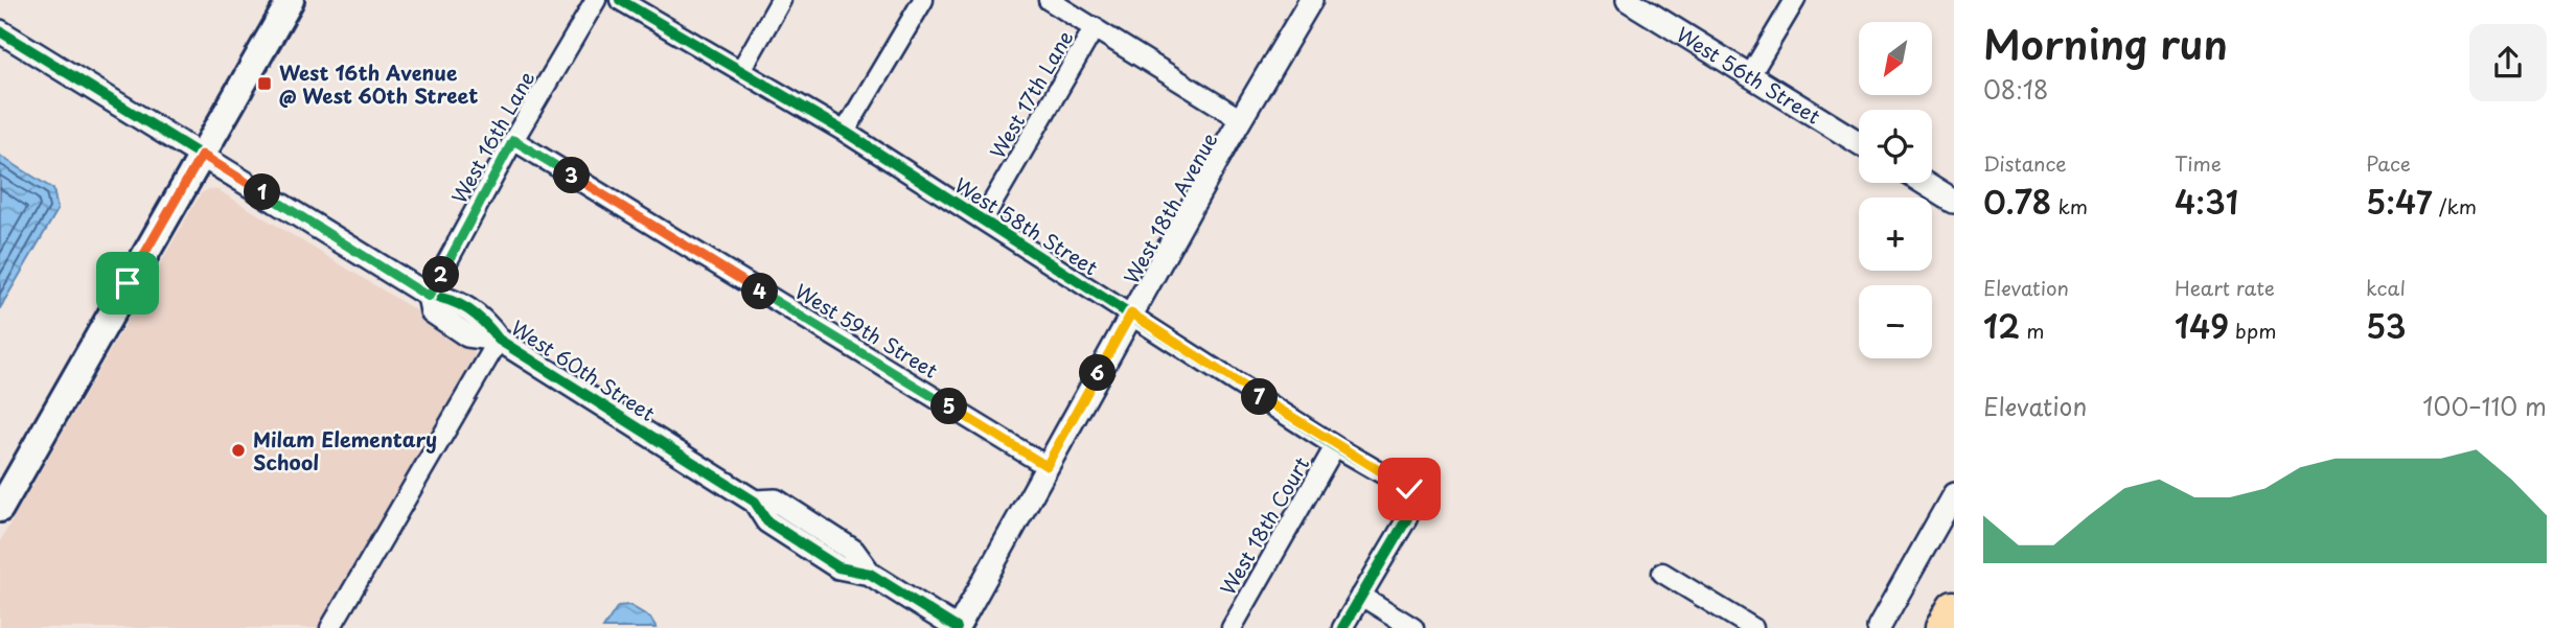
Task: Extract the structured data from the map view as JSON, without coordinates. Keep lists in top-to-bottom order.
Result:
{
  "streets": {
    "street": [
      "West 56th Street",
      "West 17th Lane",
      "West 16th Lane",
      "West 18th Avenue",
      "West 58th Street",
      "West 59th Street",
      "West 60th Street",
      "West 18th Court"
    ]
  },
  "crossings": [
    ["West 17th Lane", "West 58th Street"],
    ["West 16th Lane", "West 59th Street"],
    ["West 16th Lane", "West 60th Street"],
    ["West 18th Avenue", "West 58th Street"],
    ["West 18th Avenue", "West 59th Street"],
    ["West 18th Avenue", "West 60th Street"],
    ["West 58th Street", "West 18th Court"]
  ],
  "places": {
    "transit": ["West 16th Avenue @ West 60th Street"],
    "other": ["Milam Elementary School"]
  },
  "north": "bottom left",
  "page": {
    "heading": ["Morning run", "08:18"],
    "map_buttons": ["+", "−"],
    "stats": [
      ["Distance", "0.78 km"],
      ["Time", "4:31"],
      ["Pace", "5:47 /km"],
      ["Elevation", "12 m"],
      ["Heart rate", "149 bpm"],
      ["kcal", "53"]
    ],
    "pins": [
      "3",
      "1",
      "2",
      "4",
      "6",
      "7",
      "5"
    ],
    "chart": ["Elevation", "100–110 m"]
  }
}
